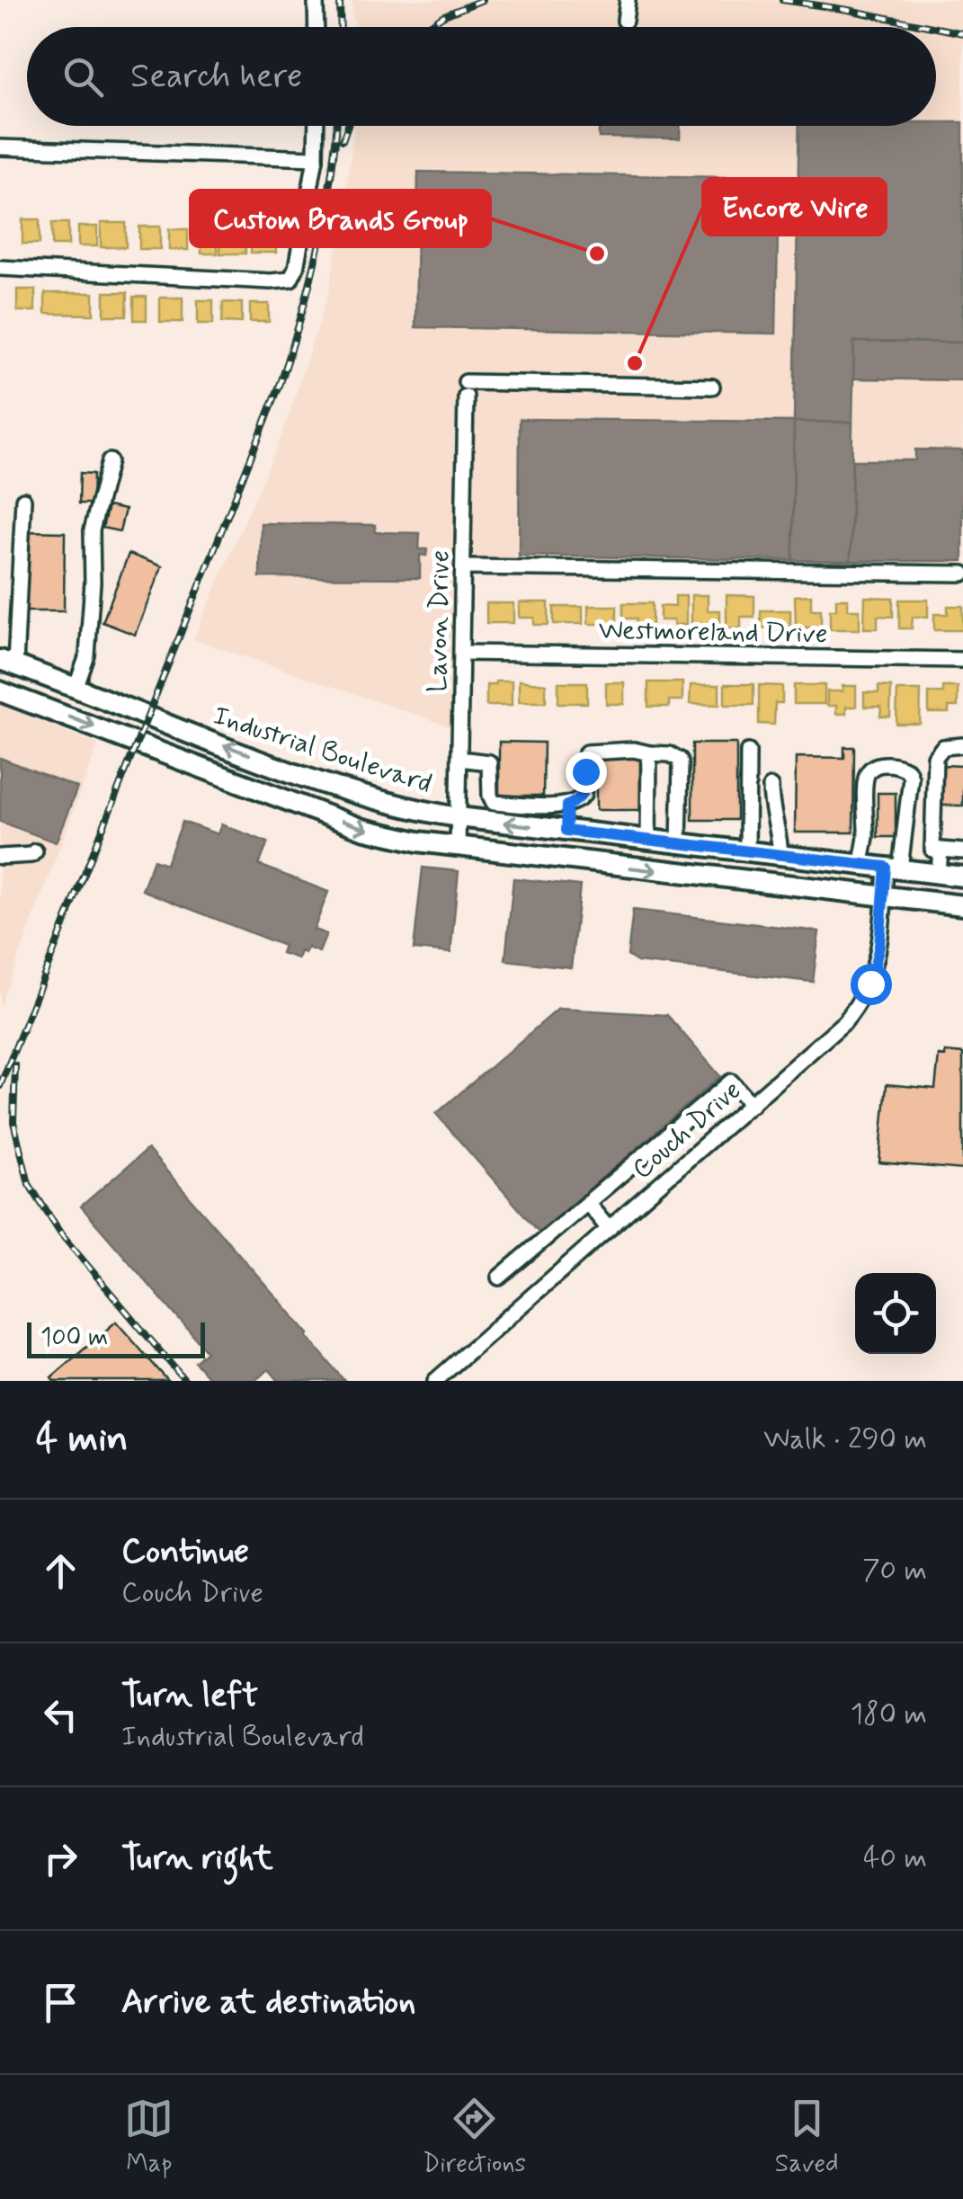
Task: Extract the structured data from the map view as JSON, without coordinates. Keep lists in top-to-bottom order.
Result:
{
  "streets": {
    "main road": ["Industrial Boulevard"],
    "street": ["Lavon Drive", "Westmoreland Drive", "Couch Drive"]
  },
  "crossings": [
    ["Lavon Drive", "Westmoreland Drive"],
    ["Lavon Drive", "Industrial Boulevard"],
    ["Industrial Boulevard", "Couch Drive"]
  ],
  "places": ["Custom Brands Group", "Encore Wire"],
  "scale_bar": "100 m",
  "page": {
    "search": "Search here",
    "scale": "100 m",
    "heading": ["4 min", "Walk · 290 m"],
    "list": [
      ["Continue", "Couch Drive", "70 m"],
      ["Turn left", "Industrial Boulevard", "180 m"],
      ["Turn right", "40 m"],
      "Arrive at destination"
    ],
    "nav": ["Map", "Directions", "Saved"]
  }
}
